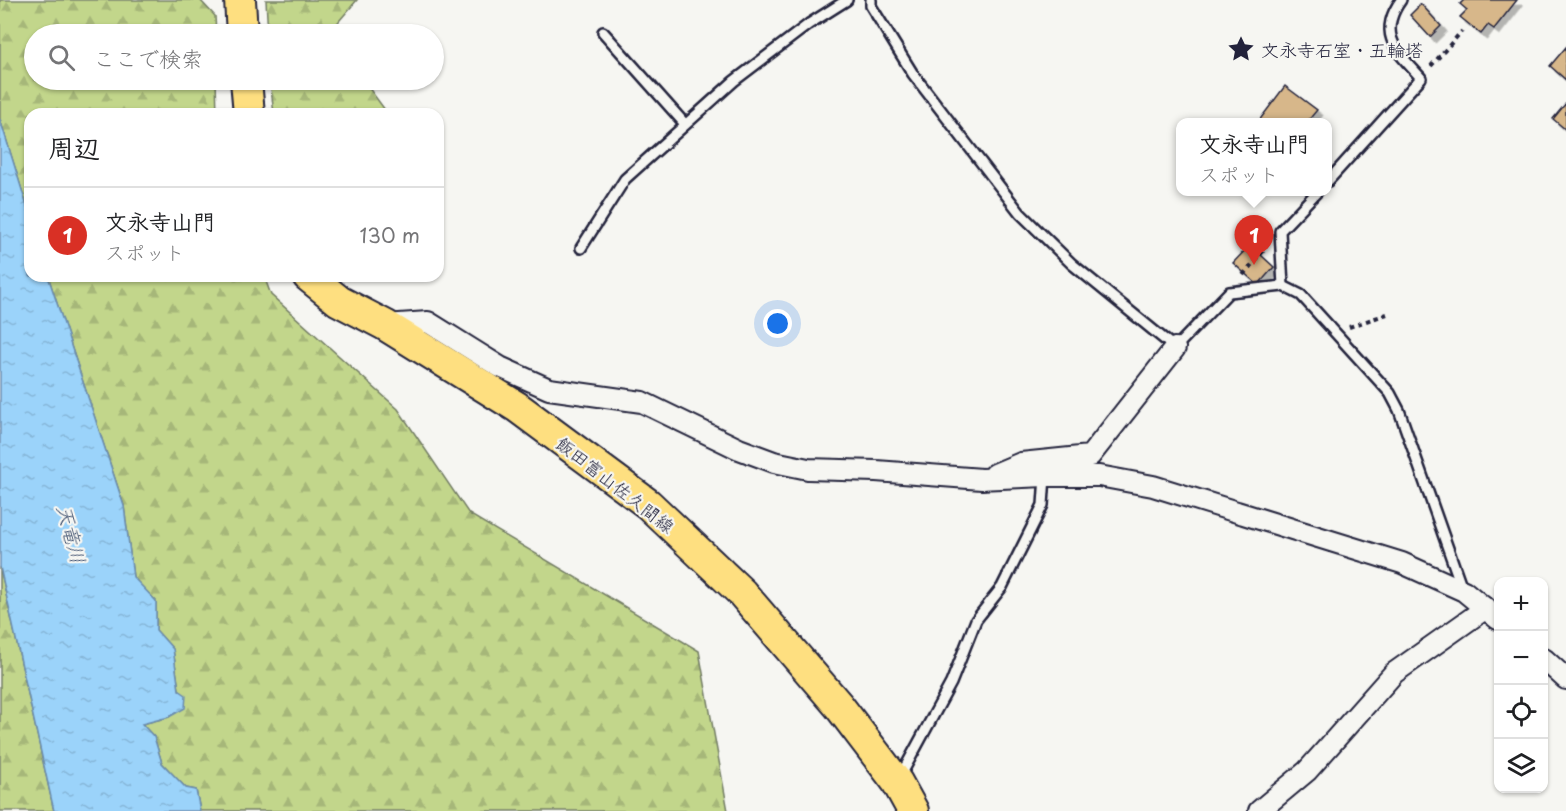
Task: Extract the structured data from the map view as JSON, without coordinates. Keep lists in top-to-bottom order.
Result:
{
  "streets": {
    "main road": ["飯田富山佐久間線"]
  },
  "water": ["天竜川"],
  "places": {
    "place": ["文永寺石室・五輪塔"]
  },
  "page": {
    "search": "ここで検索",
    "heading": "周辺",
    "popup": ["文永寺山門", "スポット"],
    "list": [
      {
        "mark": "1",
        "name": "文永寺山門",
        "note": "スポット",
        "value": "130 m"
      }
    ],
    "pins": "1",
    "map_buttons": ["+", "−"]
  }
}
